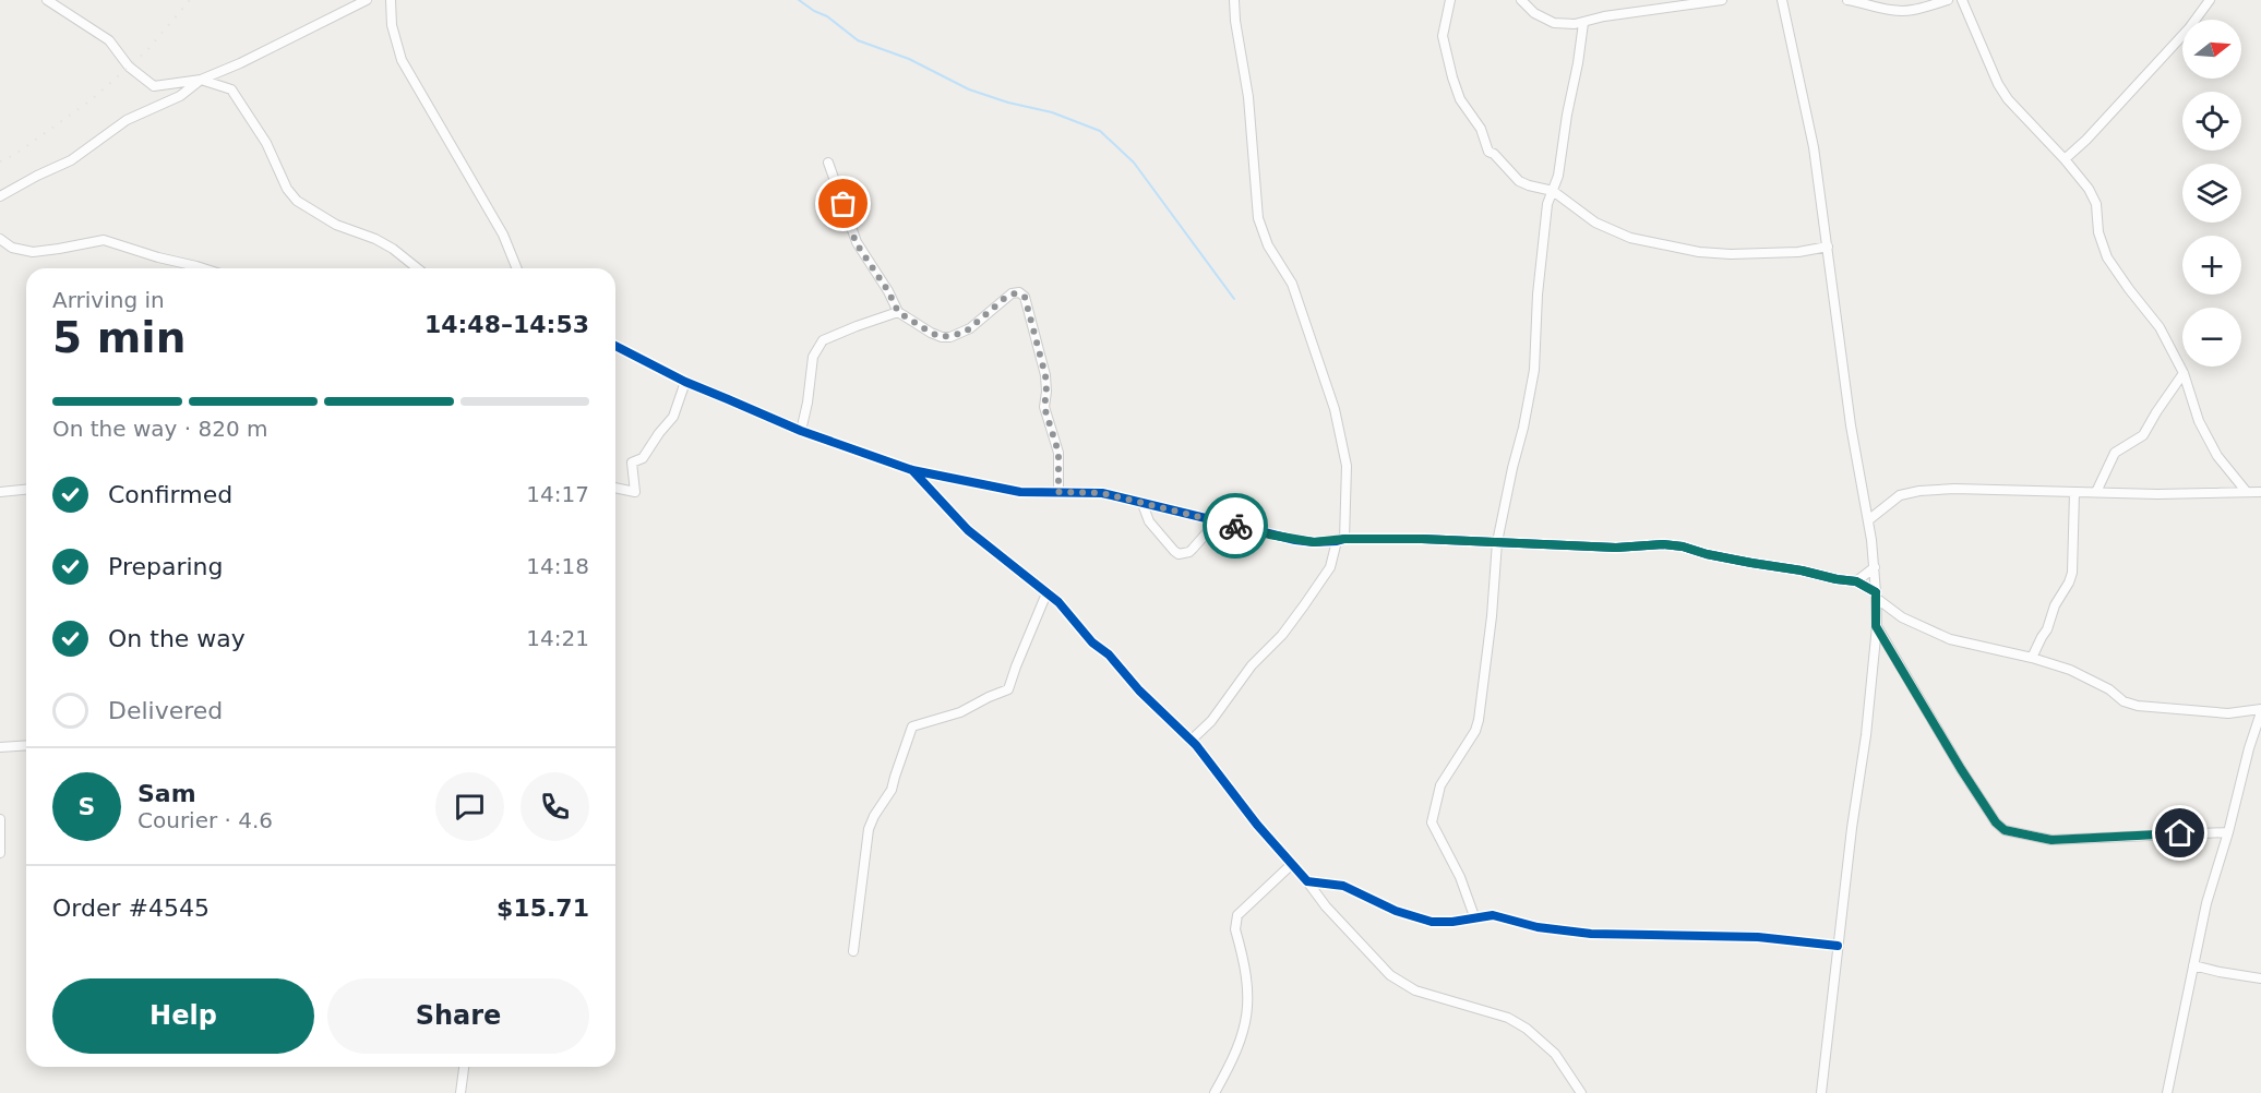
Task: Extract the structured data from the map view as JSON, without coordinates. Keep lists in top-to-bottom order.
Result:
{
  "north": "right",
  "page": {
    "map_buttons": ["+", "−"],
    "heading": ["5 min", "Arriving in", "14:48–14:53"],
    "panel": [
      "Sam",
      "Courier · 4.6",
      "Order #4545",
      "$15.71"
    ],
    "bar": "On the way · 820 m",
    "list": [
      ["Confirmed", "14:17"],
      ["Preparing", "14:18"],
      ["On the way", "14:21"],
      "Delivered"
    ],
    "round": "S",
    "buttons": ["Help", "Share"]
  }
}
